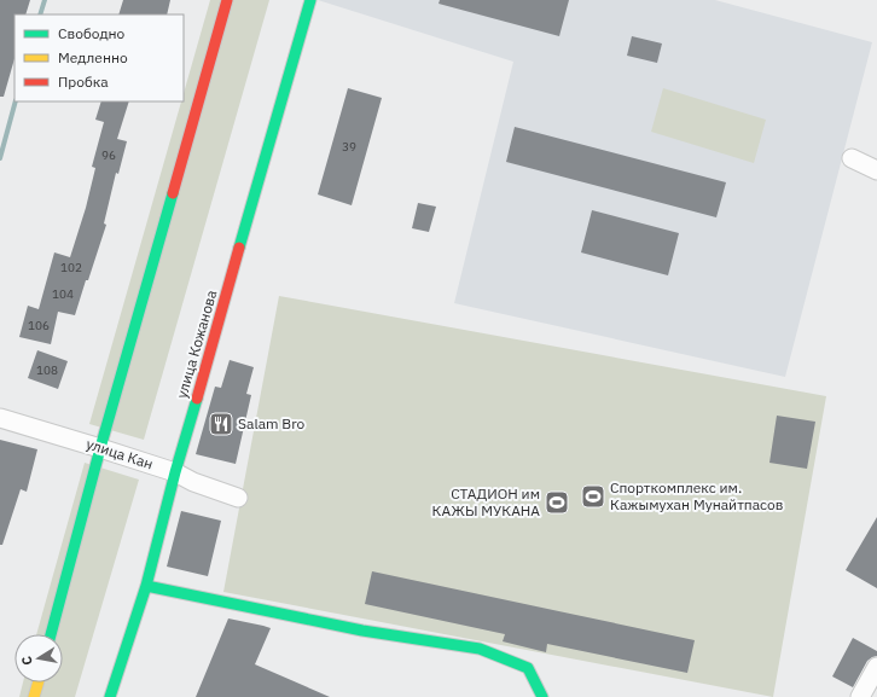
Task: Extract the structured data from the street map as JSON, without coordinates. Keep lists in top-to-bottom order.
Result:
{
  "streets": {
    "street": ["улица Кожанова", "улица Кан"]
  },
  "crossings": [
    ["улица Кожанова", "улица Кан"]
  ],
  "places": {
    "restaurant": ["Salam Bro"],
    "sports": ["Спорткомплекс им. Кажымухан Мунайтпасов", "СТАДИОН им КАЖЫ МУКАНА"]
  },
  "house_numbers": [
    "39",
    "96",
    "102",
    "104",
    "106",
    "108"
  ],
  "legend": ["Свободно", "Медленно", "Пробка"],
  "north": "left"
}
